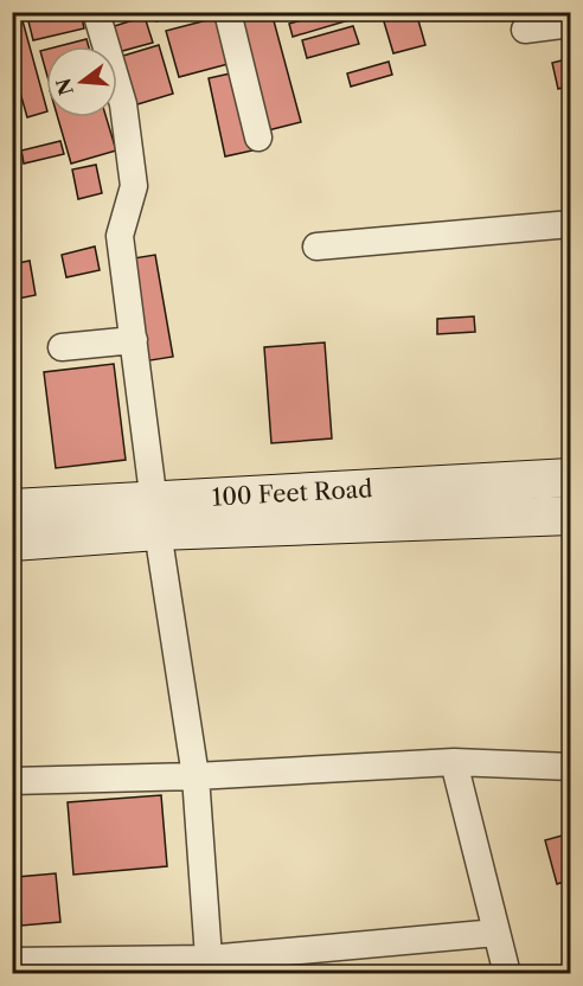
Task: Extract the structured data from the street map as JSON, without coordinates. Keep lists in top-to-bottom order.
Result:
{
  "streets": {
    "main road": ["100 Feet Road"]
  },
  "north": "left"
}
